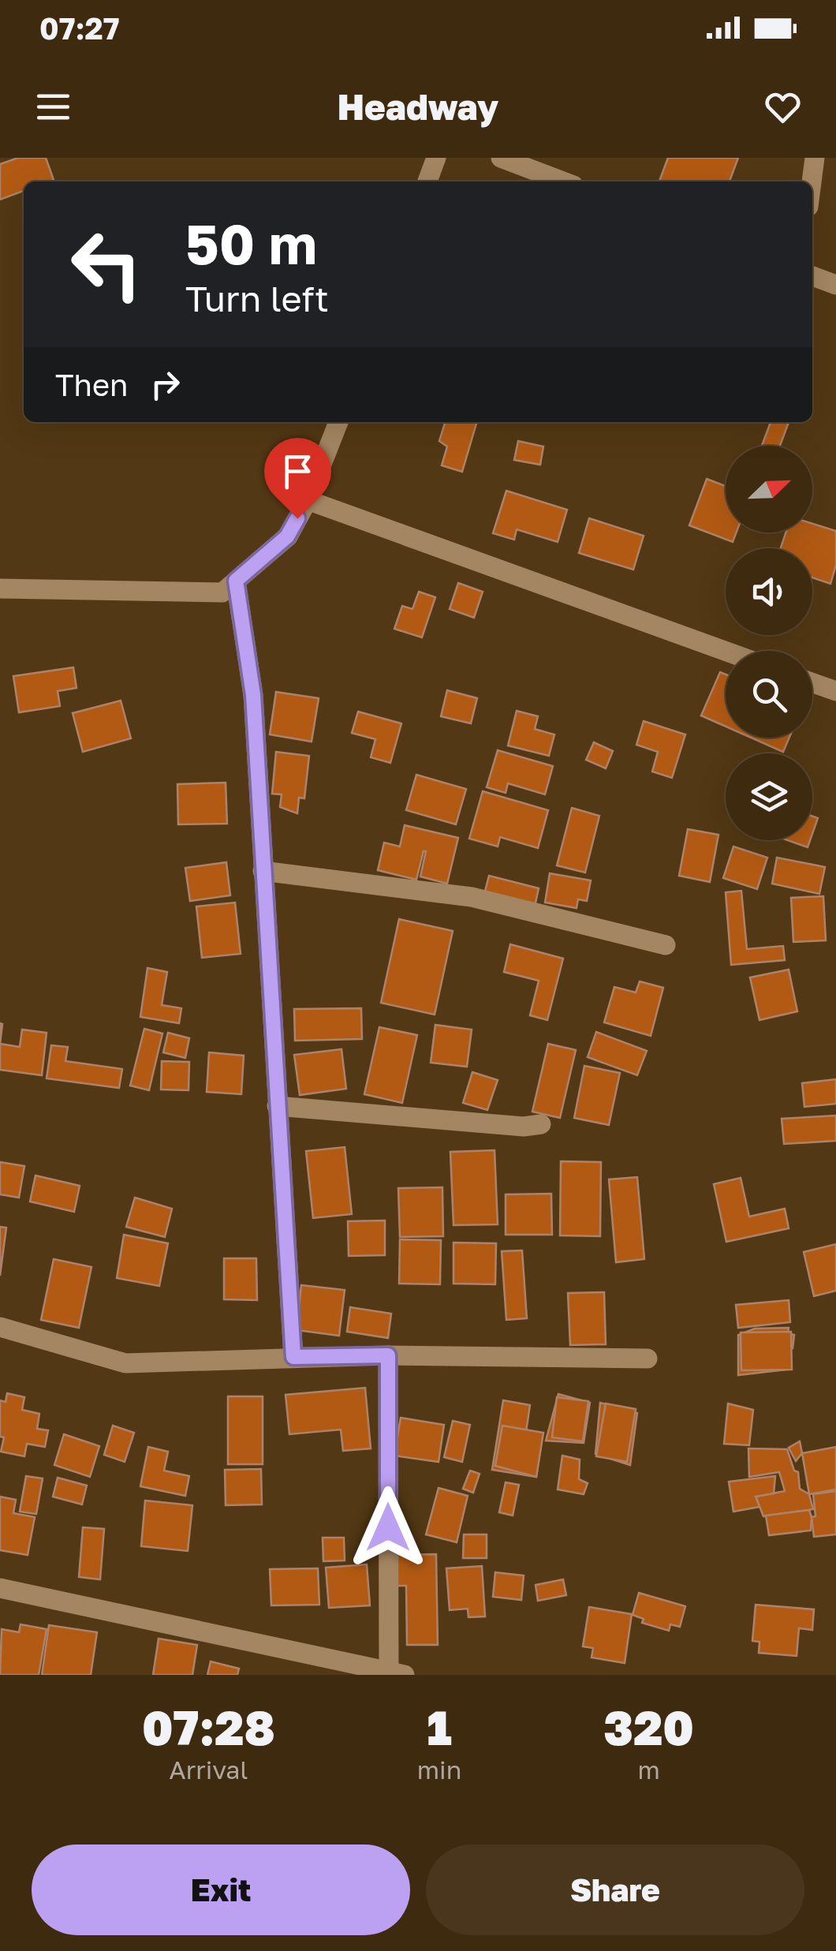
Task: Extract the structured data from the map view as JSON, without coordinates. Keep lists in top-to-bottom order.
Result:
{
  "north": "top right",
  "page": {
    "status": "07:27",
    "header": "Headway",
    "turn": ["50 m", "Turn left"],
    "then": "Then",
    "eta": [
      "07:28",
      "Arrival",
      "1",
      "min",
      "320",
      "m"
    ],
    "buttons": ["Exit", "Share"]
  }
}
